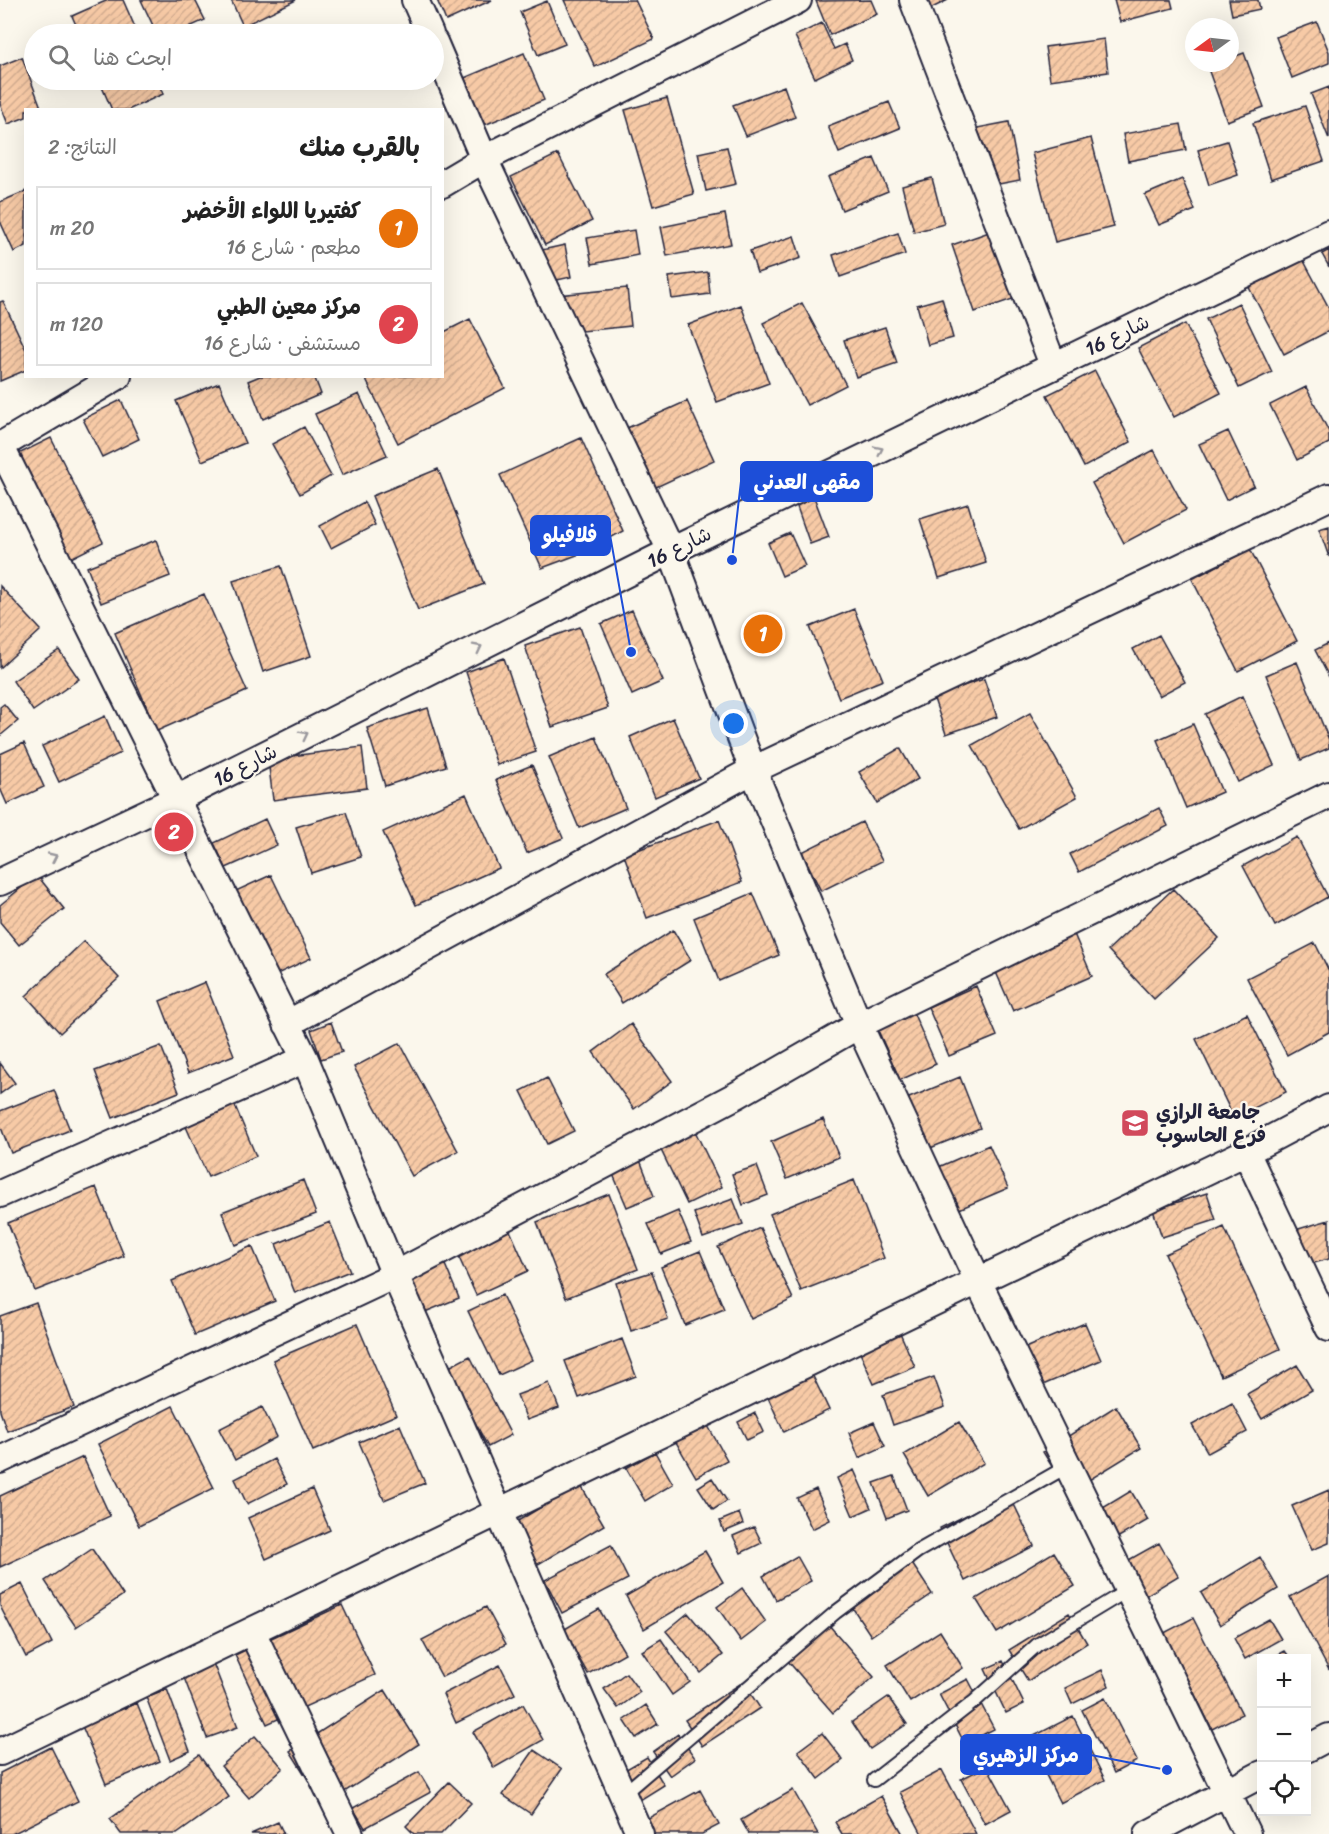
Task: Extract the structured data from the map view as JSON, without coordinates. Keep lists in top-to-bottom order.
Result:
{
  "streets": {
    "street": ["شارع 16"]
  },
  "one_way": ["شارع 16"],
  "places": {
    "other": ["مقهى العدني", "فلافيلو", "مركز الزهيري"],
    "school or university": ["جامعة الرازي فرع الحاسوب"]
  },
  "north": "left",
  "page": {
    "search": "ابحث هنا",
    "heading": ["بالقرب منك", "النتائج: 2"],
    "list": [
      {
        "mark": "1",
        "name": "كفتيريا اللواء الأخضر",
        "note": "مطعم · شارع 16",
        "value": "20 m"
      },
      {
        "mark": "2",
        "name": "مركز معين الطبي",
        "note": "مستشفى · شارع 16",
        "value": "120 m"
      }
    ],
    "pins": ["1", "2"],
    "map_buttons": ["+", "−"]
  }
}
